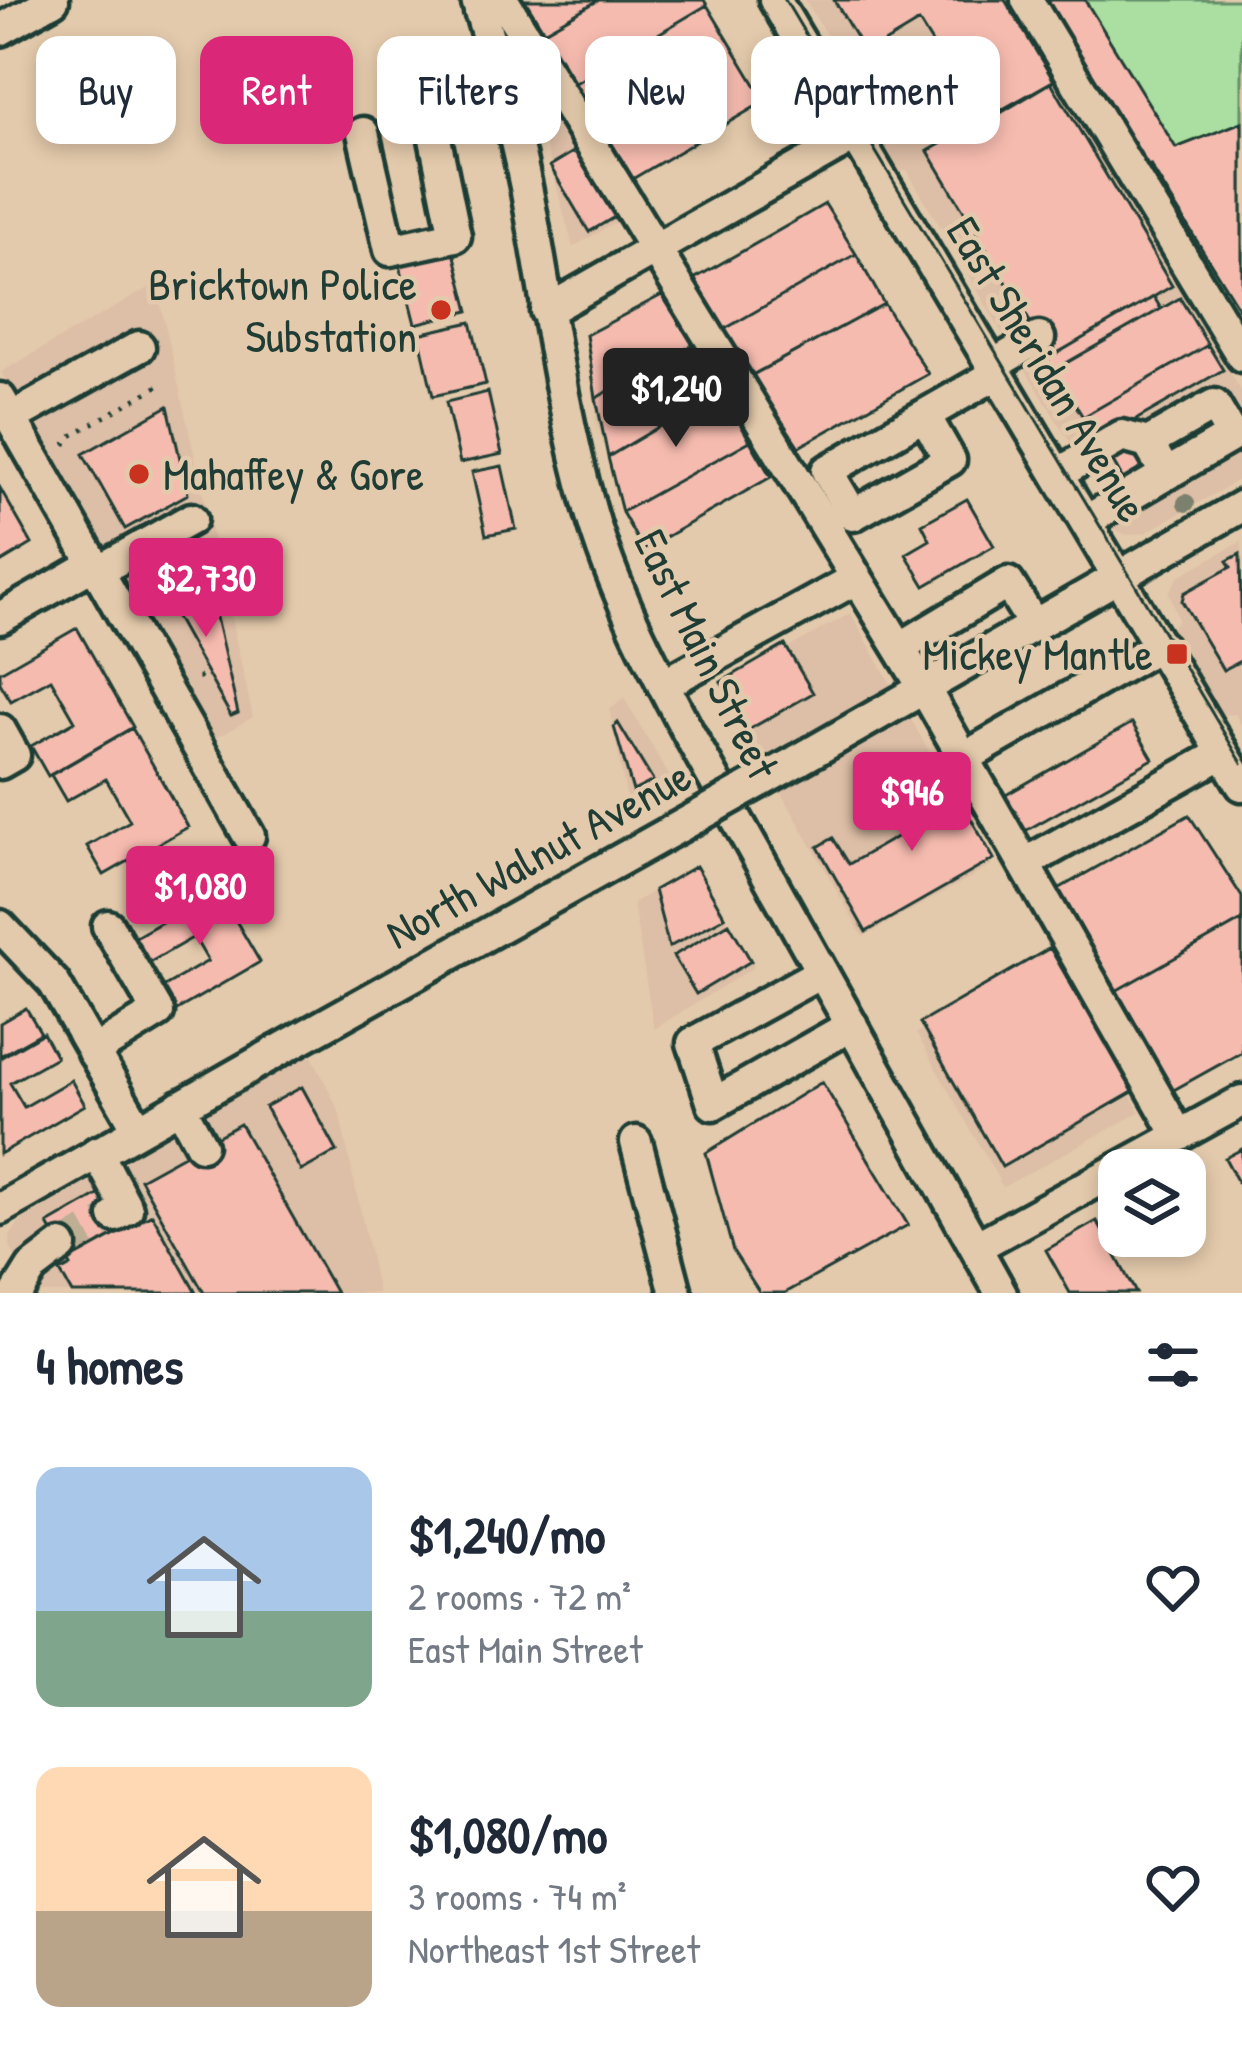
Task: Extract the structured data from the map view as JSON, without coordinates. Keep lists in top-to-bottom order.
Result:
{
  "streets": {
    "street": ["East Sheridan Avenue", "East Main Street", "North Walnut Avenue"]
  },
  "crossings": [
    ["East Sheridan Avenue", "North Walnut Avenue"]
  ],
  "places": {
    "other": ["Bricktown Police Substation", "Mahaffey & Gore"],
    "transit": ["Mickey Mantle"]
  },
  "page": {
    "chip": [
      "Buy",
      "Rent",
      "Filters",
      "New",
      "Apartment"
    ],
    "price": [
      "$1,240",
      "$2,730",
      "$946",
      "$1,080"
    ],
    "heading": "4 homes",
    "list": [
      {
        "name": "$1,240/mo",
        "note": "2 rooms · 72 m² · East Main Street"
      },
      {
        "name": "$1,080/mo",
        "note": "3 rooms · 74 m² · Northeast 1st Street"
      }
    ]
  }
}
